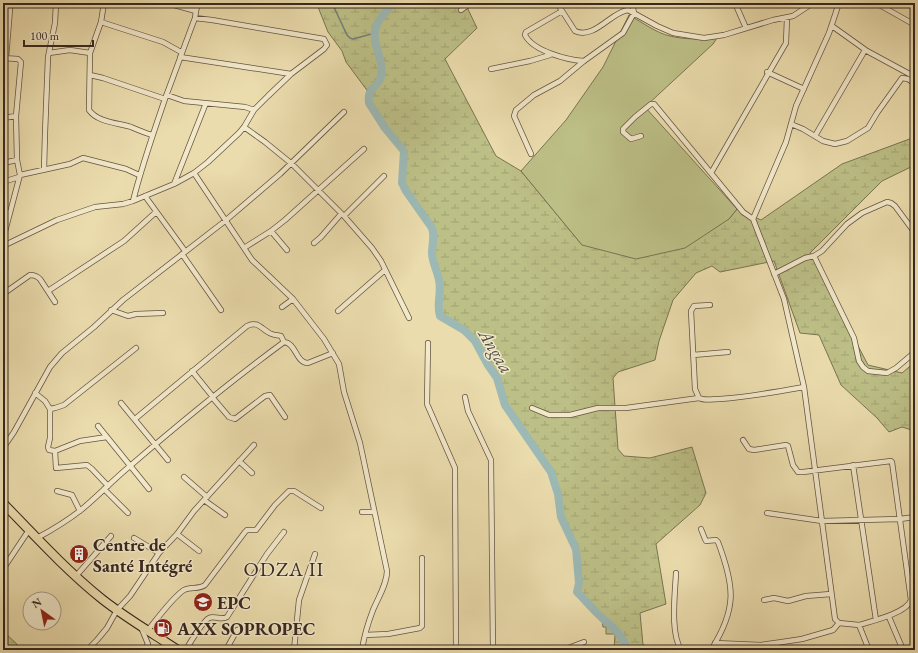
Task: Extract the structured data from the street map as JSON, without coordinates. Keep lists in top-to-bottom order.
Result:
{
  "districts": ["ODZA II"],
  "water": ["Angaa"],
  "places": {
    "building": ["Centre de Santé Intégré"],
    "school or university": ["EPC"],
    "fuel station": ["AXX SOPROPEC"]
  },
  "scale_bar": "100 m",
  "north": "top left"
}
